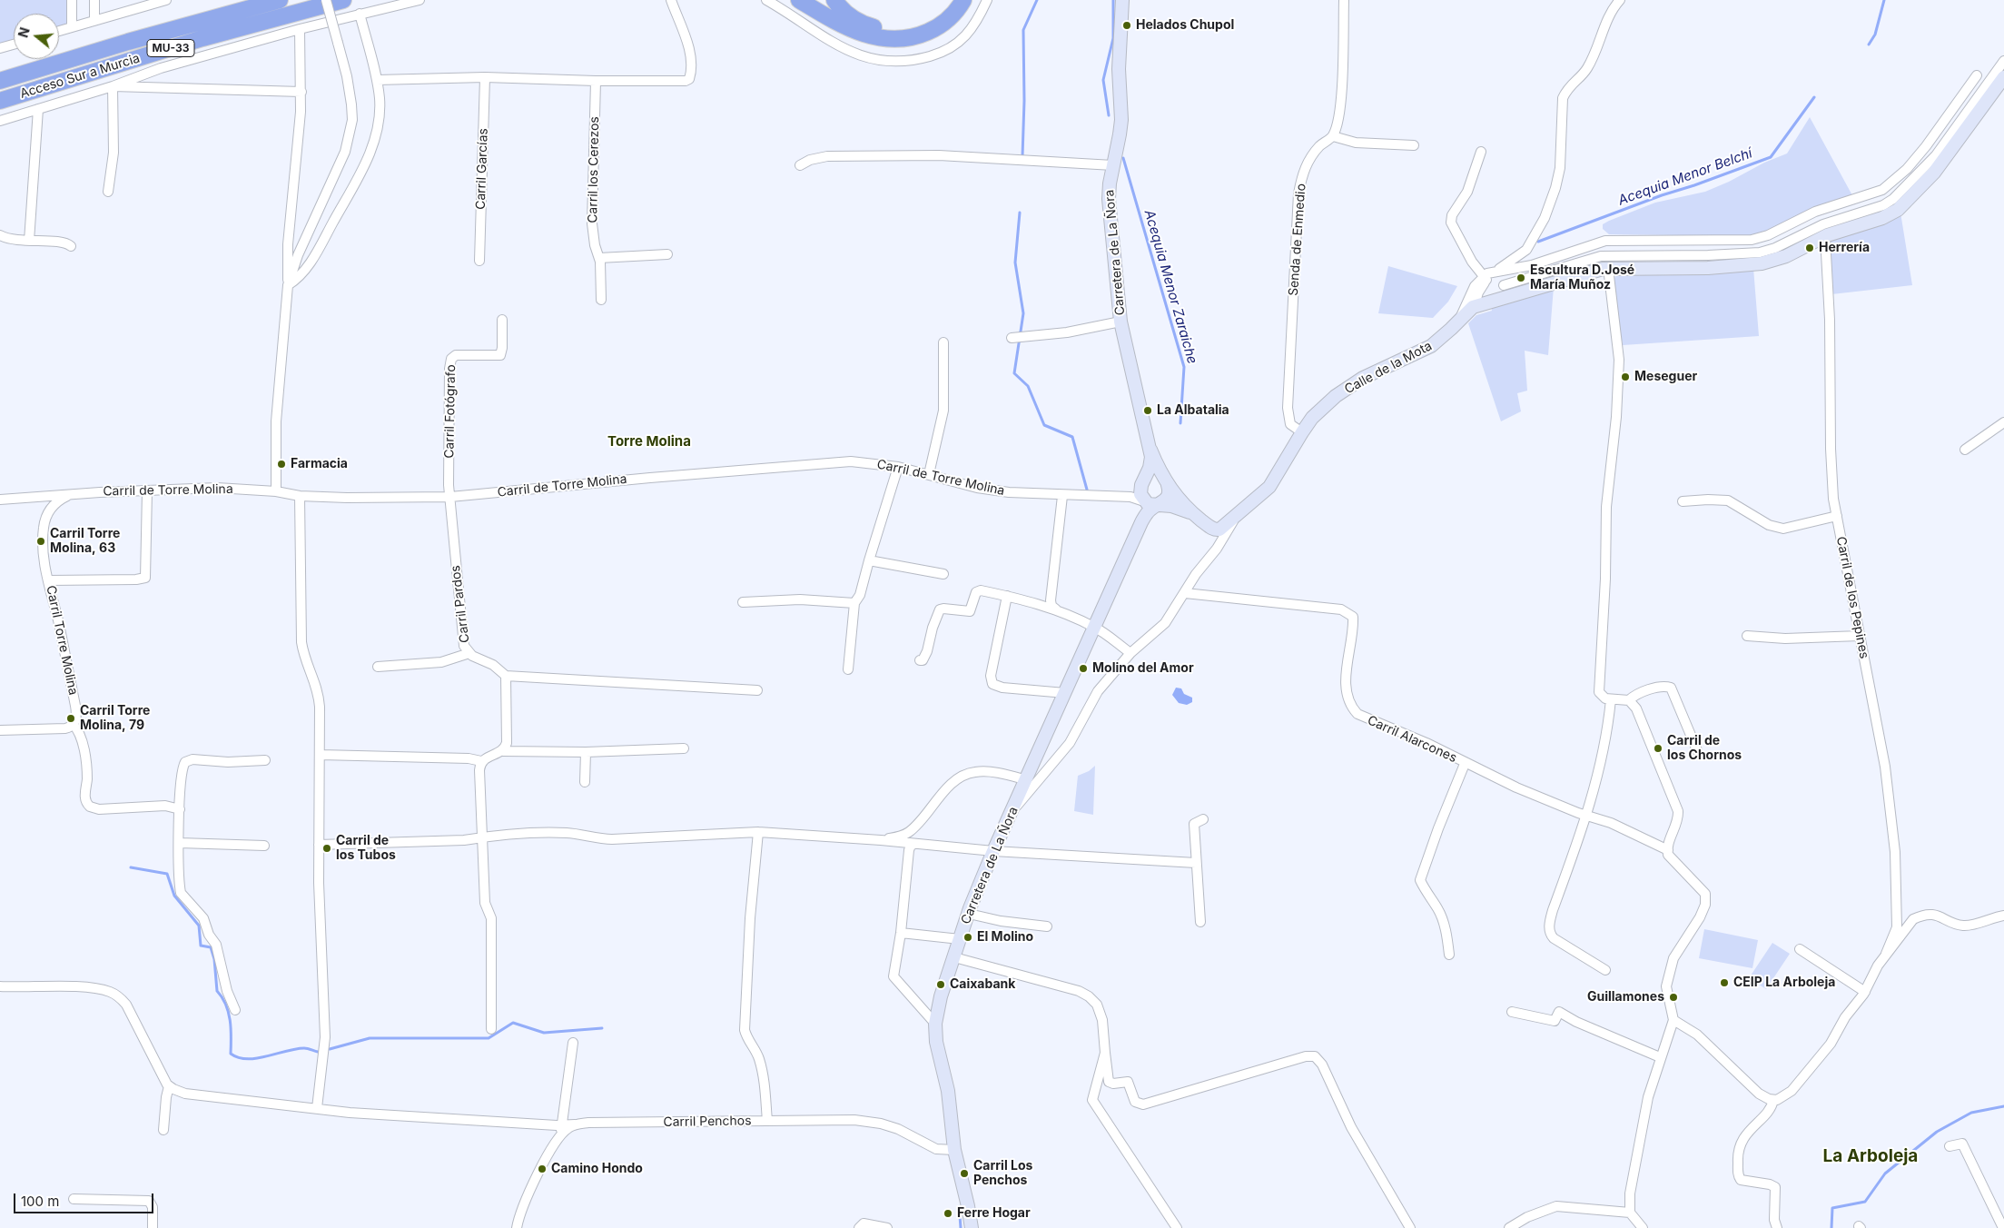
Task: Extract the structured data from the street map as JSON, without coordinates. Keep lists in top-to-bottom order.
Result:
{
  "streets": {
    "highway": ["MU-33", "Acceso Sur a Murcia"],
    "main road": ["Carretera de La Ñora", "Calle de la Mota"],
    "street": [
      "Carril Garcías",
      "Carril los Cerezos",
      "Senda de Enmedio",
      "Carril Fotógrafo",
      "Carril de Torre Molina",
      "Carril de los Pepines",
      "Carril Pardos",
      "Carril Torre Molina",
      "Carril Alarcones",
      "Carril Penchos"
    ]
  },
  "crossings": [
    ["Senda de Enmedio", "Calle de la Mota"],
    ["Carretera de La Ñora", "Carril de Torre Molina"],
    ["Carretera de La Ñora", "Carril Penchos"],
    ["Carril Fotógrafo", "Carril de Torre Molina"],
    ["Carril Fotógrafo", "Carril Pardos"],
    ["Carril de Torre Molina", "Carril Pardos"]
  ],
  "districts": ["Torre Molina", "La Arboleja"],
  "water": ["Acequia Menor Belchí", "Acequia Menor Zaraiche"],
  "places": [
    "Helados Chupol",
    "Herrería",
    "Escultura D.José María Muñoz",
    "Meseguer",
    "La Albatalia",
    "Farmacia",
    "Carril Torre Molina, 63",
    "Molino del Amor",
    "Carril Torre Molina, 79",
    "Carril de los Chornos",
    "Carril de los Tubos",
    "El Molino",
    "CEIP La Arboleja",
    "Caixabank",
    "Guillamones",
    "Camino Hondo",
    "Carril Los Penchos",
    "Ferre Hogar"
  ],
  "scale_bar": "100 m",
  "north": "left"
}
